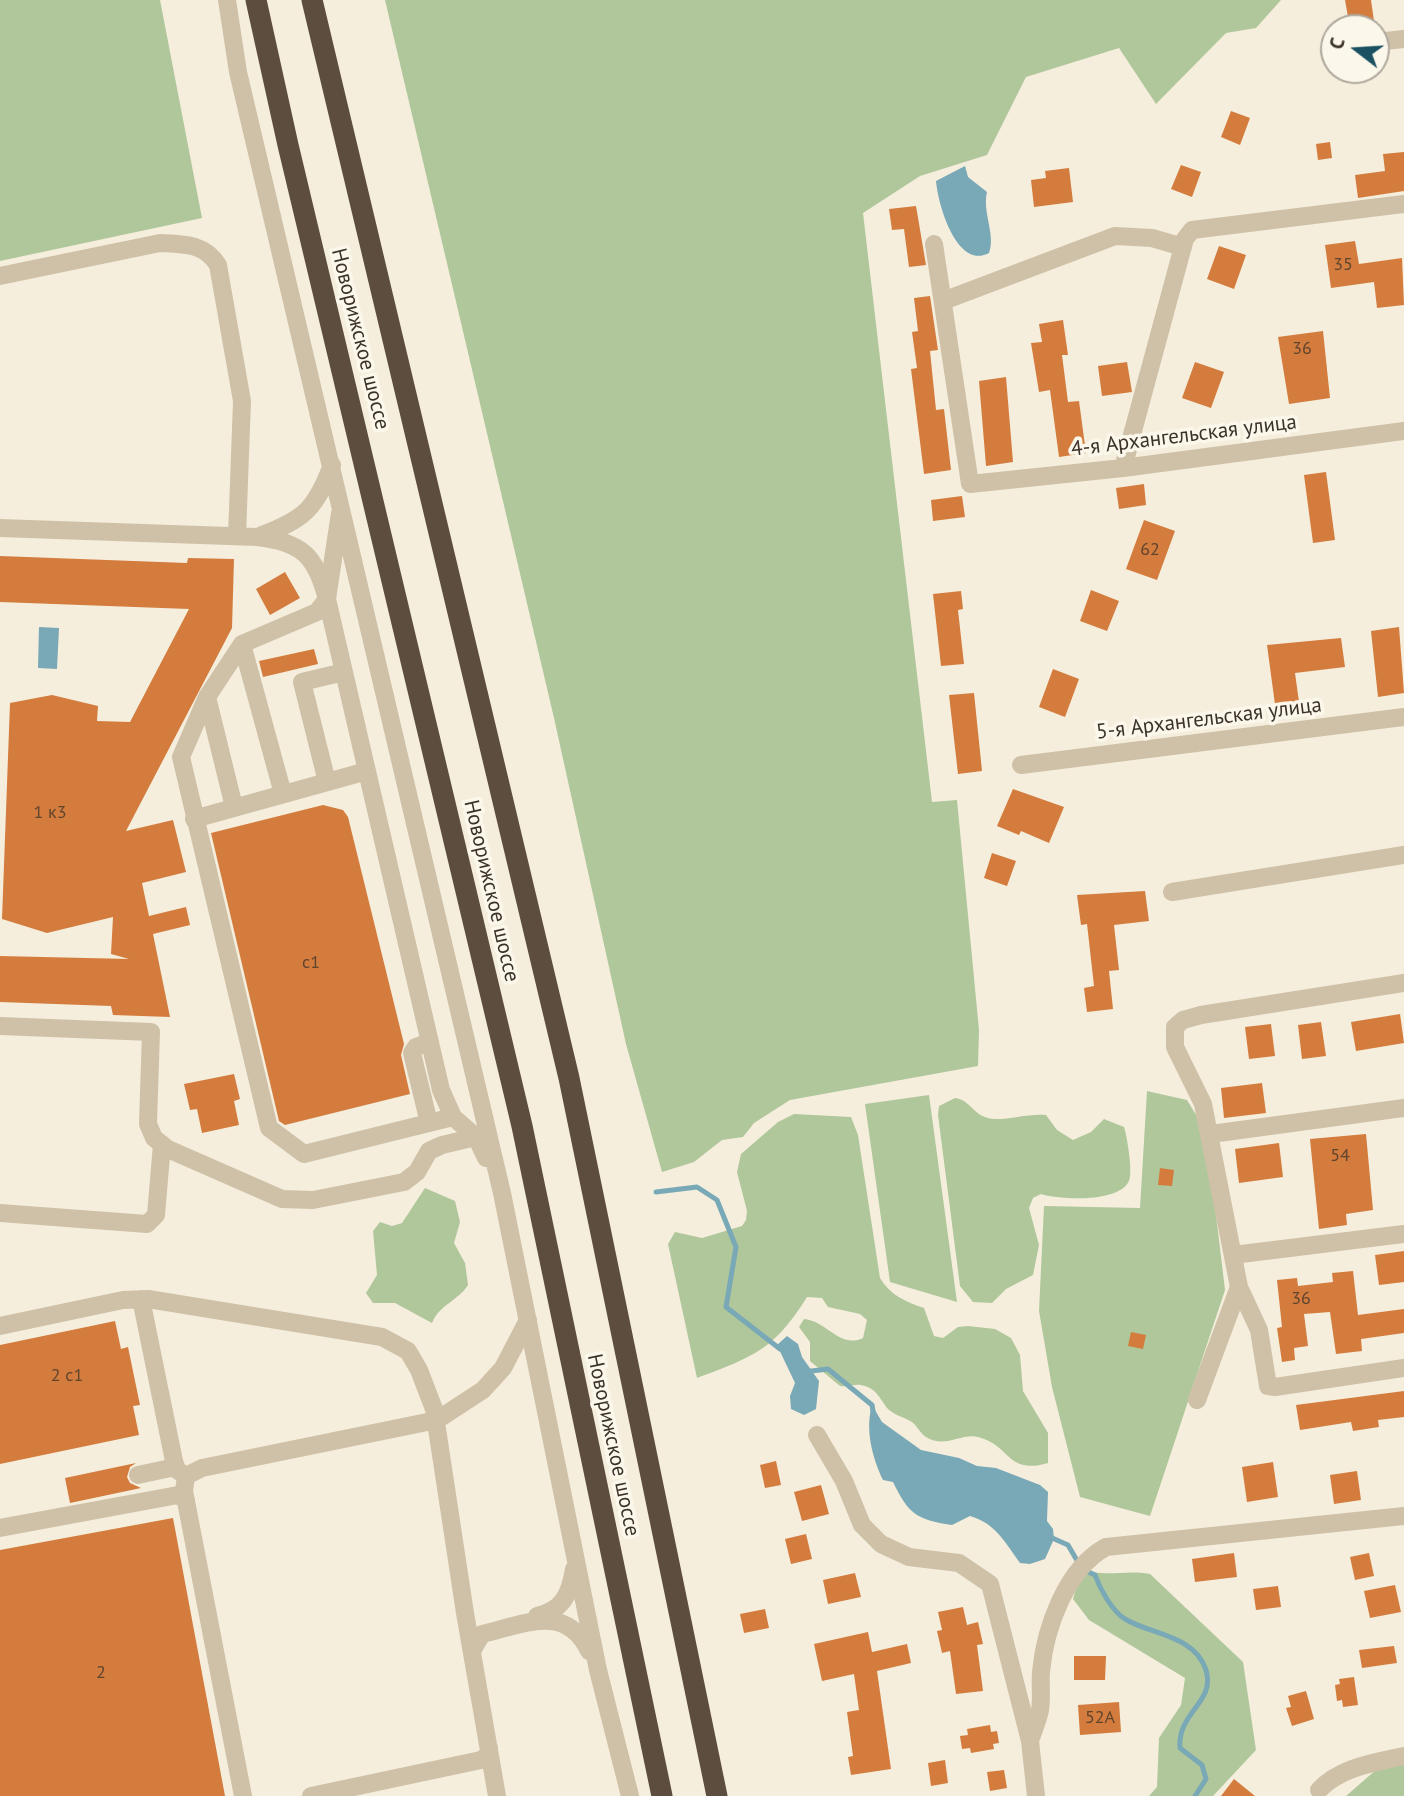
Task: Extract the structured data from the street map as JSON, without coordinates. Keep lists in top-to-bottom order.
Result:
{
  "streets": {
    "highway": ["Новорижское шоссе"],
    "street": ["4-я Архангельская улица", "5-я Архангельская улица"]
  },
  "house_numbers": [
    "35",
    "36",
    "62",
    "1 к3",
    "с1",
    "54",
    "36",
    "2 с1",
    "2",
    "52А"
  ],
  "north": "left"
}
